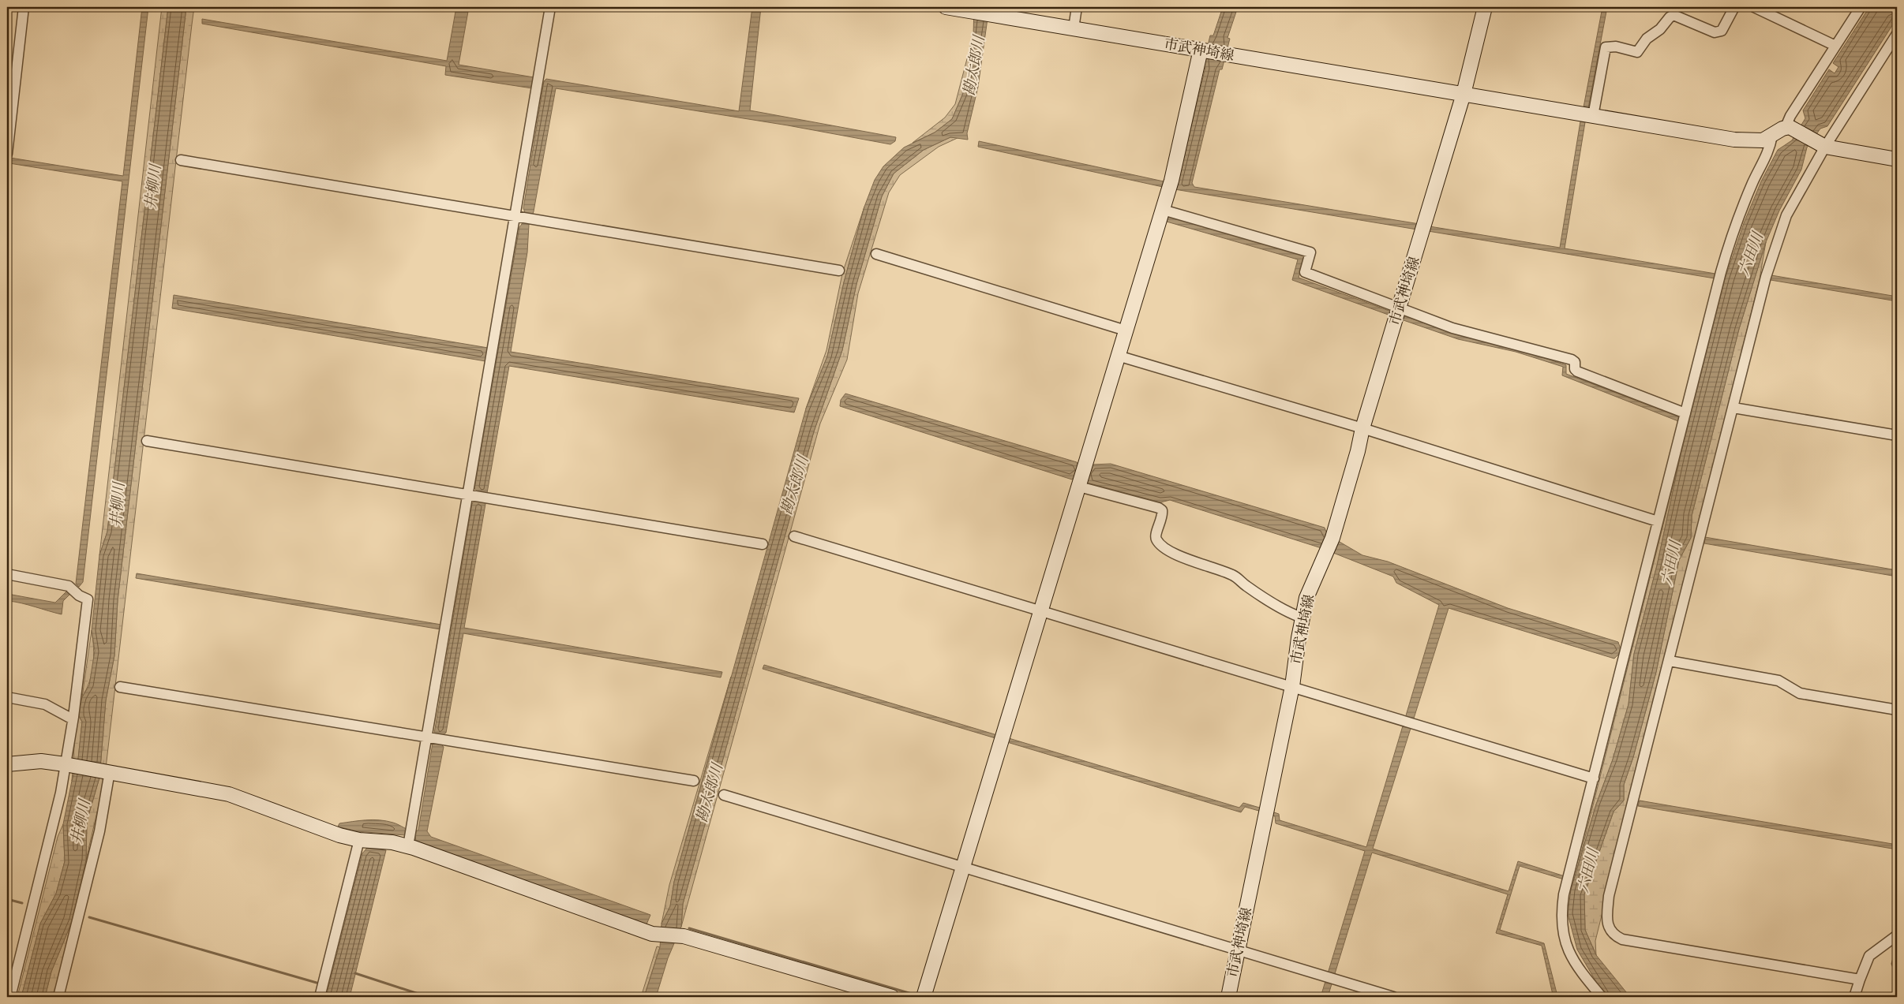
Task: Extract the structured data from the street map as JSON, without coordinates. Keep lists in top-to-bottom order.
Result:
{
  "streets": {
    "street": ["市武神埼線"]
  },
  "water": ["勘太郎川", "井柳川", "六田川"]
}
